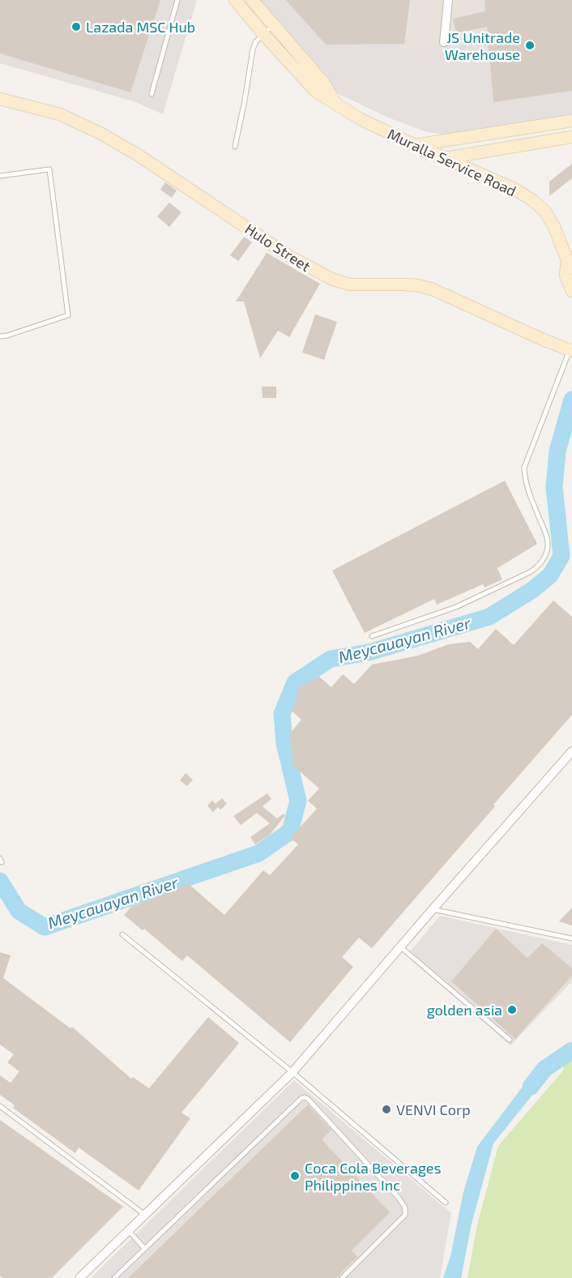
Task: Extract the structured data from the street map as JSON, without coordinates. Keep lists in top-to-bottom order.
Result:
{
  "streets": {
    "street": ["Muralla Service Road", "Hulo Street"]
  },
  "water": ["Meycauayan River"],
  "places": [
    "Lazada MSC Hub",
    "JS Unitrade Warehouse",
    "golden asia",
    "VENVI Corp",
    "Coca Cola Beverages Philippines Inc"
  ]
}
